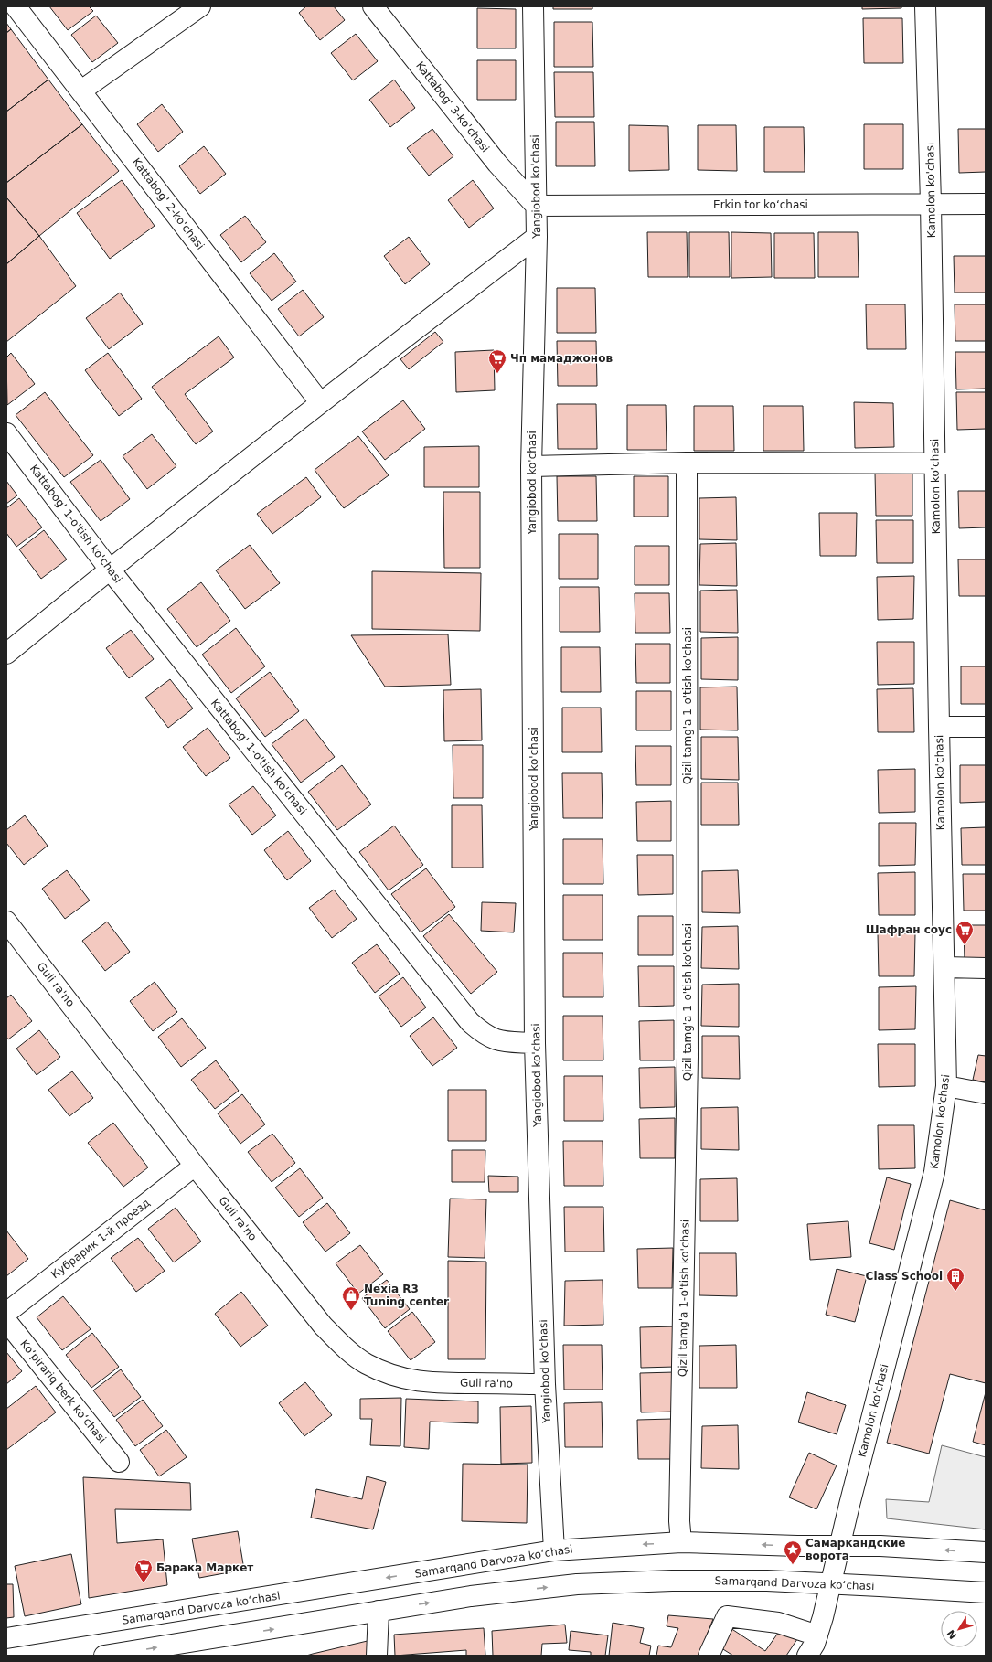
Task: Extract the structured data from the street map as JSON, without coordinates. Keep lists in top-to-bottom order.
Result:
{
  "streets": {
    "street": [
      "Kattabog' 3-ko'chasi",
      "Yangiobod ko'chasi",
      "Kamolon ko'chasi",
      "Kattabog' 2-ko'chasi",
      "Erkin tor koʻchasi",
      "Kattabog' 1-o'tish ko'chasi",
      "Qizil tamg'a 1-o'tish ko'chasi",
      "Guli ra'no",
      "Кубрарик 1-й проезд",
      "Koʻpirariq berk koʻchasi",
      "Samarqand Darvoza koʻchasi"
    ]
  },
  "crossings": [
    ["Kattabog' 3-ko'chasi", "Yangiobod ko'chasi"],
    ["Kattabog' 3-ko'chasi", "Erkin tor koʻchasi"],
    ["Yangiobod ko'chasi", "Erkin tor koʻchasi"],
    ["Yangiobod ko'chasi", "Kattabog' 1-o'tish ko'chasi"],
    ["Yangiobod ko'chasi", "Guli ra'no"],
    ["Yangiobod ko'chasi", "Samarqand Darvoza koʻchasi"],
    ["Kamolon ko'chasi", "Erkin tor koʻchasi"],
    ["Kamolon ko'chasi", "Samarqand Darvoza koʻchasi"],
    ["Qizil tamg'a 1-o'tish ko'chasi", "Samarqand Darvoza koʻchasi"],
    ["Guli ra'no", "Кубрарик 1-й проезд"]
  ],
  "places": {
    "supermarket": ["Чп мамаджонов", "Шафран соус", "Барака Маркет"],
    "building": ["Class School"],
    "shop": ["Nexia R3 Tuning center"],
    "place": ["Самаркандские ворота"]
  },
  "north": "bottom left"
}
